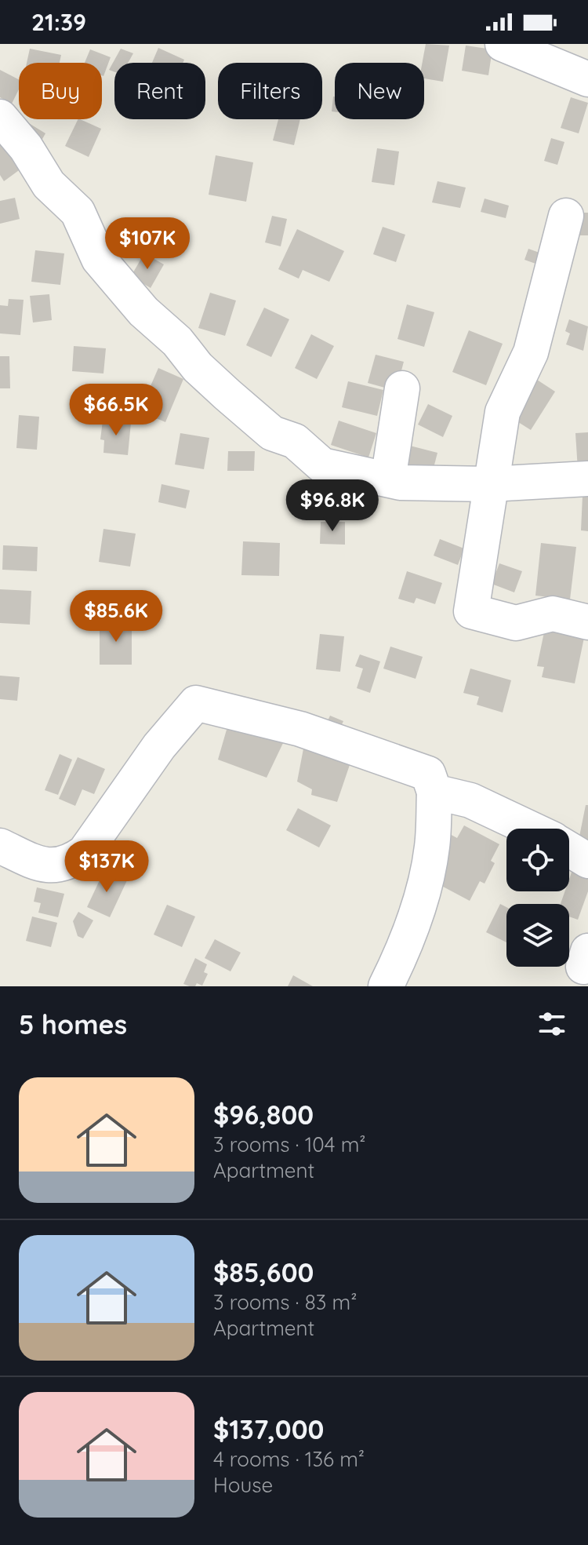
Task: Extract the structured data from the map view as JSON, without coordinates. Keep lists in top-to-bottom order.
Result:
{
  "page": {
    "status": "21:39",
    "chip": [
      "Buy",
      "Rent",
      "Filters",
      "New"
    ],
    "price": [
      "$107K",
      "$66.5K",
      "$96.8K",
      "$85.6K",
      "$137K"
    ],
    "heading": "5 homes",
    "list": [
      {
        "name": "$96,800",
        "note": "3 rooms · 104 m² · Apartment"
      },
      {
        "name": "$85,600",
        "note": "3 rooms · 83 m² · Apartment"
      },
      {
        "name": "$137,000",
        "note": "4 rooms · 136 m² · House"
      }
    ]
  }
}
